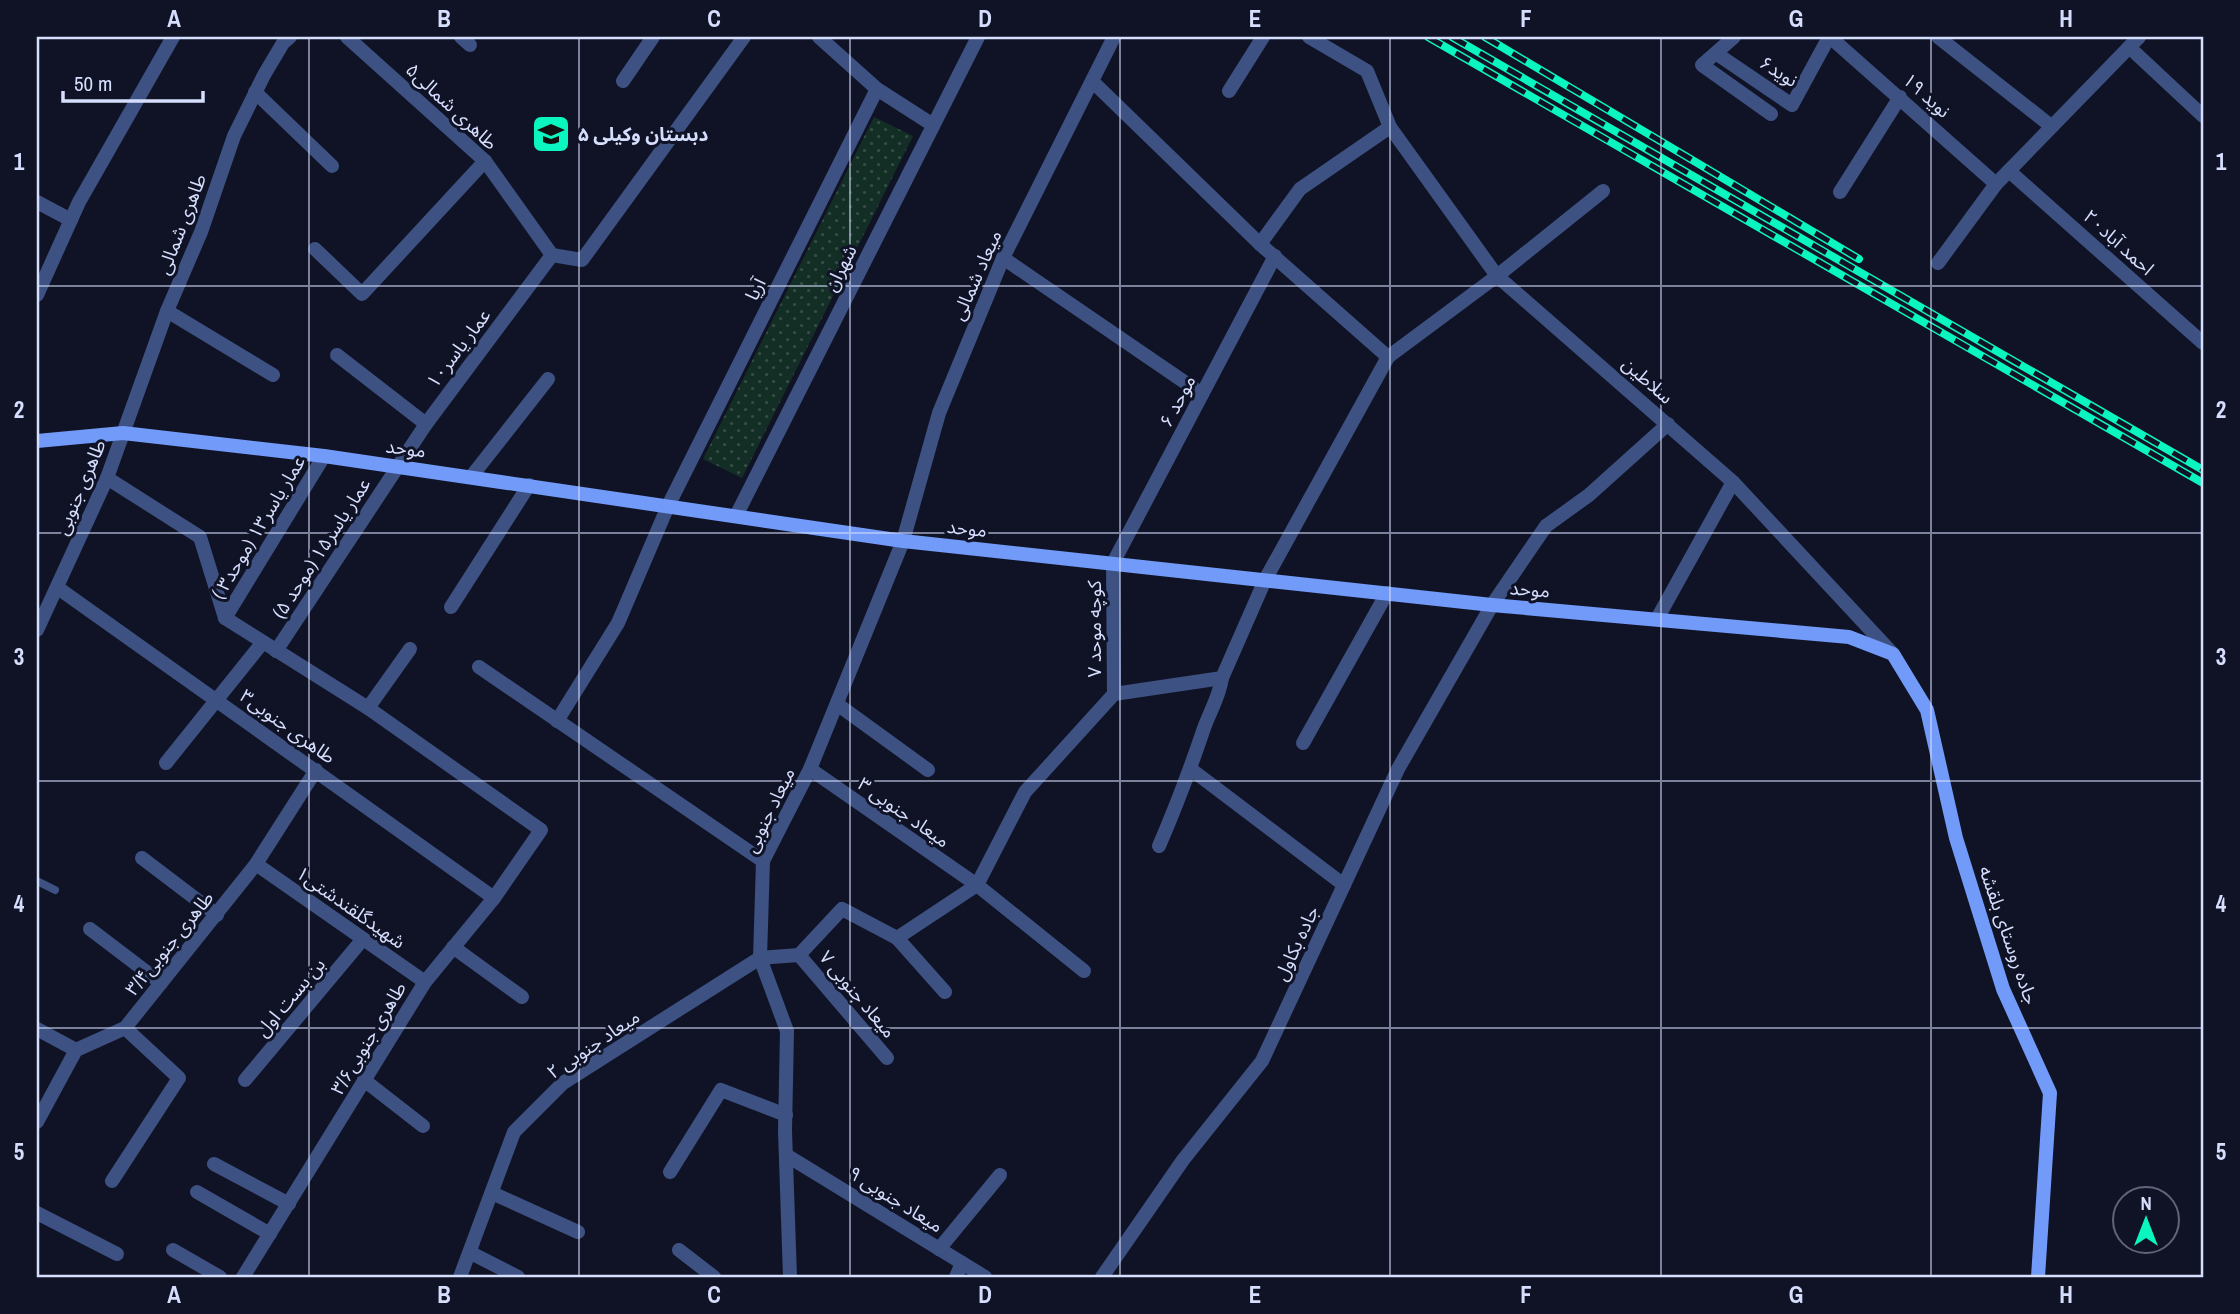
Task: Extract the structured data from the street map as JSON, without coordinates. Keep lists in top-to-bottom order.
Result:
{
  "streets": {
    "street": [
      "نوید۶",
      "نوید ۱۹",
      "طاهری شمالی۵",
      "طاهری شمالی",
      "احمد آباد۲۰",
      "شهران",
      "میعاد شمالی",
      "آریا",
      "عمار یاسر۱۰",
      "سلاطین",
      "موحد ۶",
      "موحد",
      "طاهری جنوبی",
      "عمار یاسر۱۳ (موحد۳ )",
      "عمار یاسر۱۵ (موحد ۵)",
      "کوچه موحد ۷",
      "طاهری جنوبی۳",
      "میعاد جنوبی",
      "میعاد جنوبی ۳",
      "شهیدگلقندشتی۱",
      "جاده روستای بلقشه",
      "طاهری جنوبی۳/۴",
      "جاده بکاول",
      "میعاد جنوبی ۷",
      "بن بست اول",
      "طاهری جنوبی۳/۶",
      "میعاد جنوبی ۲",
      "میعاد جنوبی ۹"
    ]
  },
  "crossings": [
    ["نوید۶", "نوید ۱۹"],
    ["طاهری شمالی۵", "عمار یاسر۱۰"],
    ["طاهری شمالی", "موحد"],
    ["طاهری شمالی", "طاهری جنوبی"],
    ["شهران", "موحد"],
    ["میعاد شمالی", "موحد"],
    ["میعاد شمالی", "میعاد جنوبی"],
    ["آریا", "موحد"],
    ["عمار یاسر۱۰", "موحد"],
    ["عمار یاسر۱۰", "عمار یاسر۱۵ (موحد ۵)"],
    ["سلاطین", "موحد"],
    ["سلاطین", "جاده روستای بلقشه"],
    ["سلاطین", "جاده بکاول"],
    ["موحد ۶", "موحد"],
    ["موحد ۶", "کوچه موحد ۷"],
    ["موحد", "طاهری جنوبی"],
    ["موحد", "عمار یاسر۱۳ (موحد۳ )"],
    ["موحد", "عمار یاسر۱۵ (موحد ۵)"],
    ["موحد", "کوچه موحد ۷"],
    ["موحد", "میعاد جنوبی"],
    ["موحد", "جاده روستای بلقشه"],
    ["موحد", "جاده بکاول"],
    ["طاهری جنوبی", "طاهری جنوبی۳"],
    ["طاهری جنوبی۳", "طاهری جنوبی۳/۴"],
    ["طاهری جنوبی۳", "طاهری جنوبی۳/۶"],
    ["میعاد جنوبی", "میعاد جنوبی ۳"],
    ["میعاد جنوبی", "میعاد جنوبی ۲"],
    ["میعاد جنوبی", "میعاد جنوبی ۹"],
    ["شهیدگلقندشتی۱", "طاهری جنوبی۳/۴"],
    ["شهیدگلقندشتی۱", "بن بست اول"],
    ["شهیدگلقندشتی۱", "طاهری جنوبی۳/۶"]
  ],
  "places": {
    "school or university": ["دبستان وکیلی ۵"]
  },
  "scale_bar": "50 m",
  "north": "top",
  "grid": {
    "columns": [
      "A",
      "B",
      "C",
      "D",
      "E",
      "F",
      "G",
      "H"
    ],
    "rows": [
      "1",
      "2",
      "3",
      "4",
      "5"
    ]
  }
}
